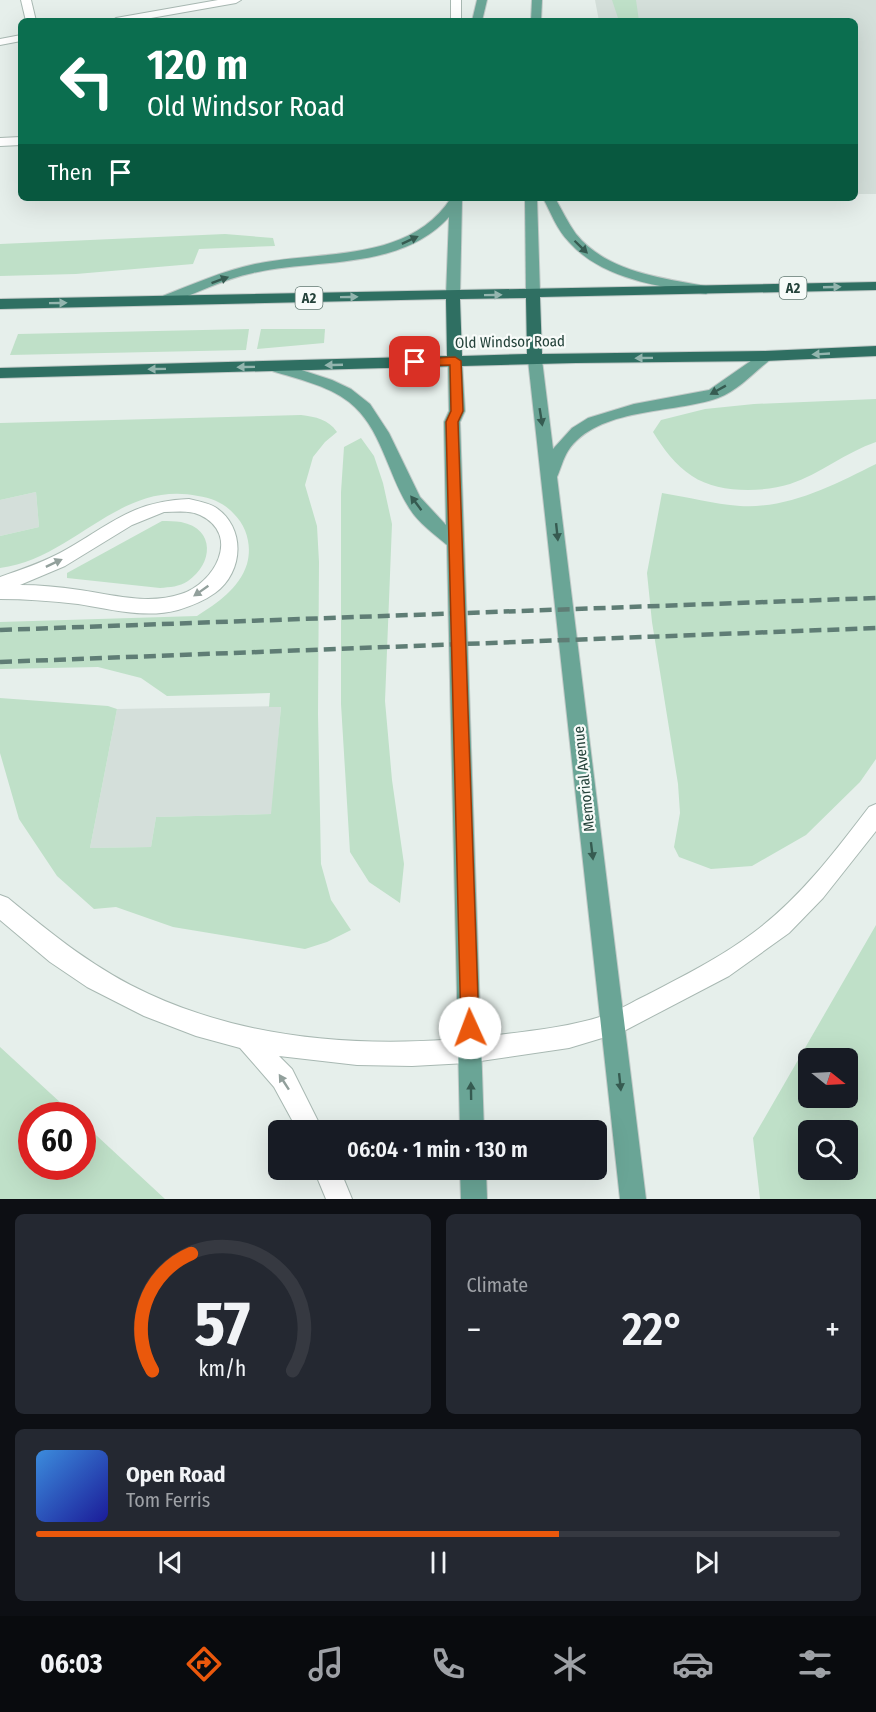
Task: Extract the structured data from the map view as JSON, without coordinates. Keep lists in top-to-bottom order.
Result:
{
  "streets": {
    "highway": ["A2", "Old Windsor Road"],
    "main road": ["Memorial Avenue"]
  },
  "crossings": [
    ["Old Windsor Road", "Memorial Avenue"]
  ],
  "north": "right",
  "page": {
    "turn": ["120 m", "Old Windsor Road"],
    "then": "Then",
    "limit": "60",
    "trip": "06:04 · 1 min · 130 m",
    "tile": "Climate",
    "heat": ["−", "22°", "+"],
    "song": ["Open Road", "Tom Ferris"],
    "tabs": "06:03",
    "gauge": ["57", "km/h"]
  }
}
